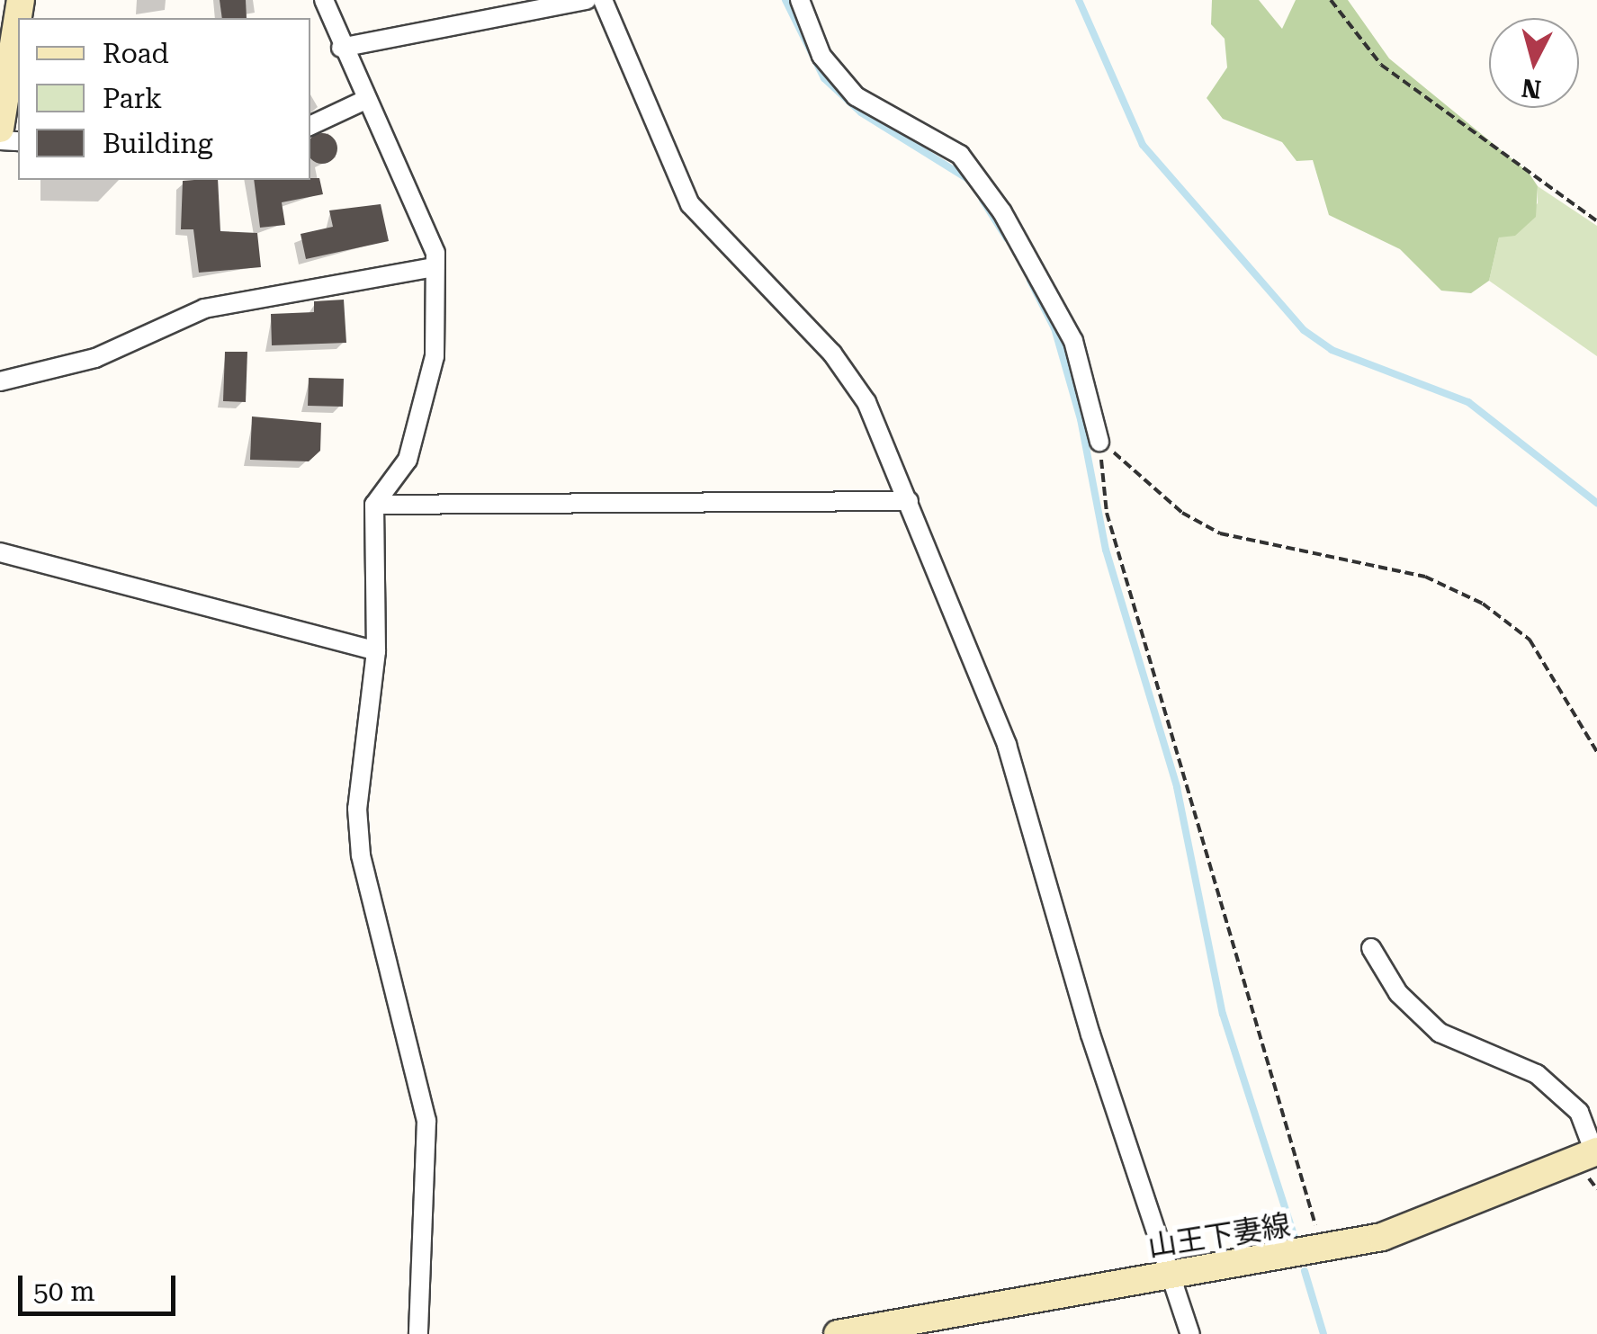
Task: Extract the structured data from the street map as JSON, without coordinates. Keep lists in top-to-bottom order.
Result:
{
  "streets": {
    "main road": ["山王下妻線"]
  },
  "legend": ["Road", "Park", "Building"],
  "scale_bar": "50 m",
  "north": "bottom"
}
